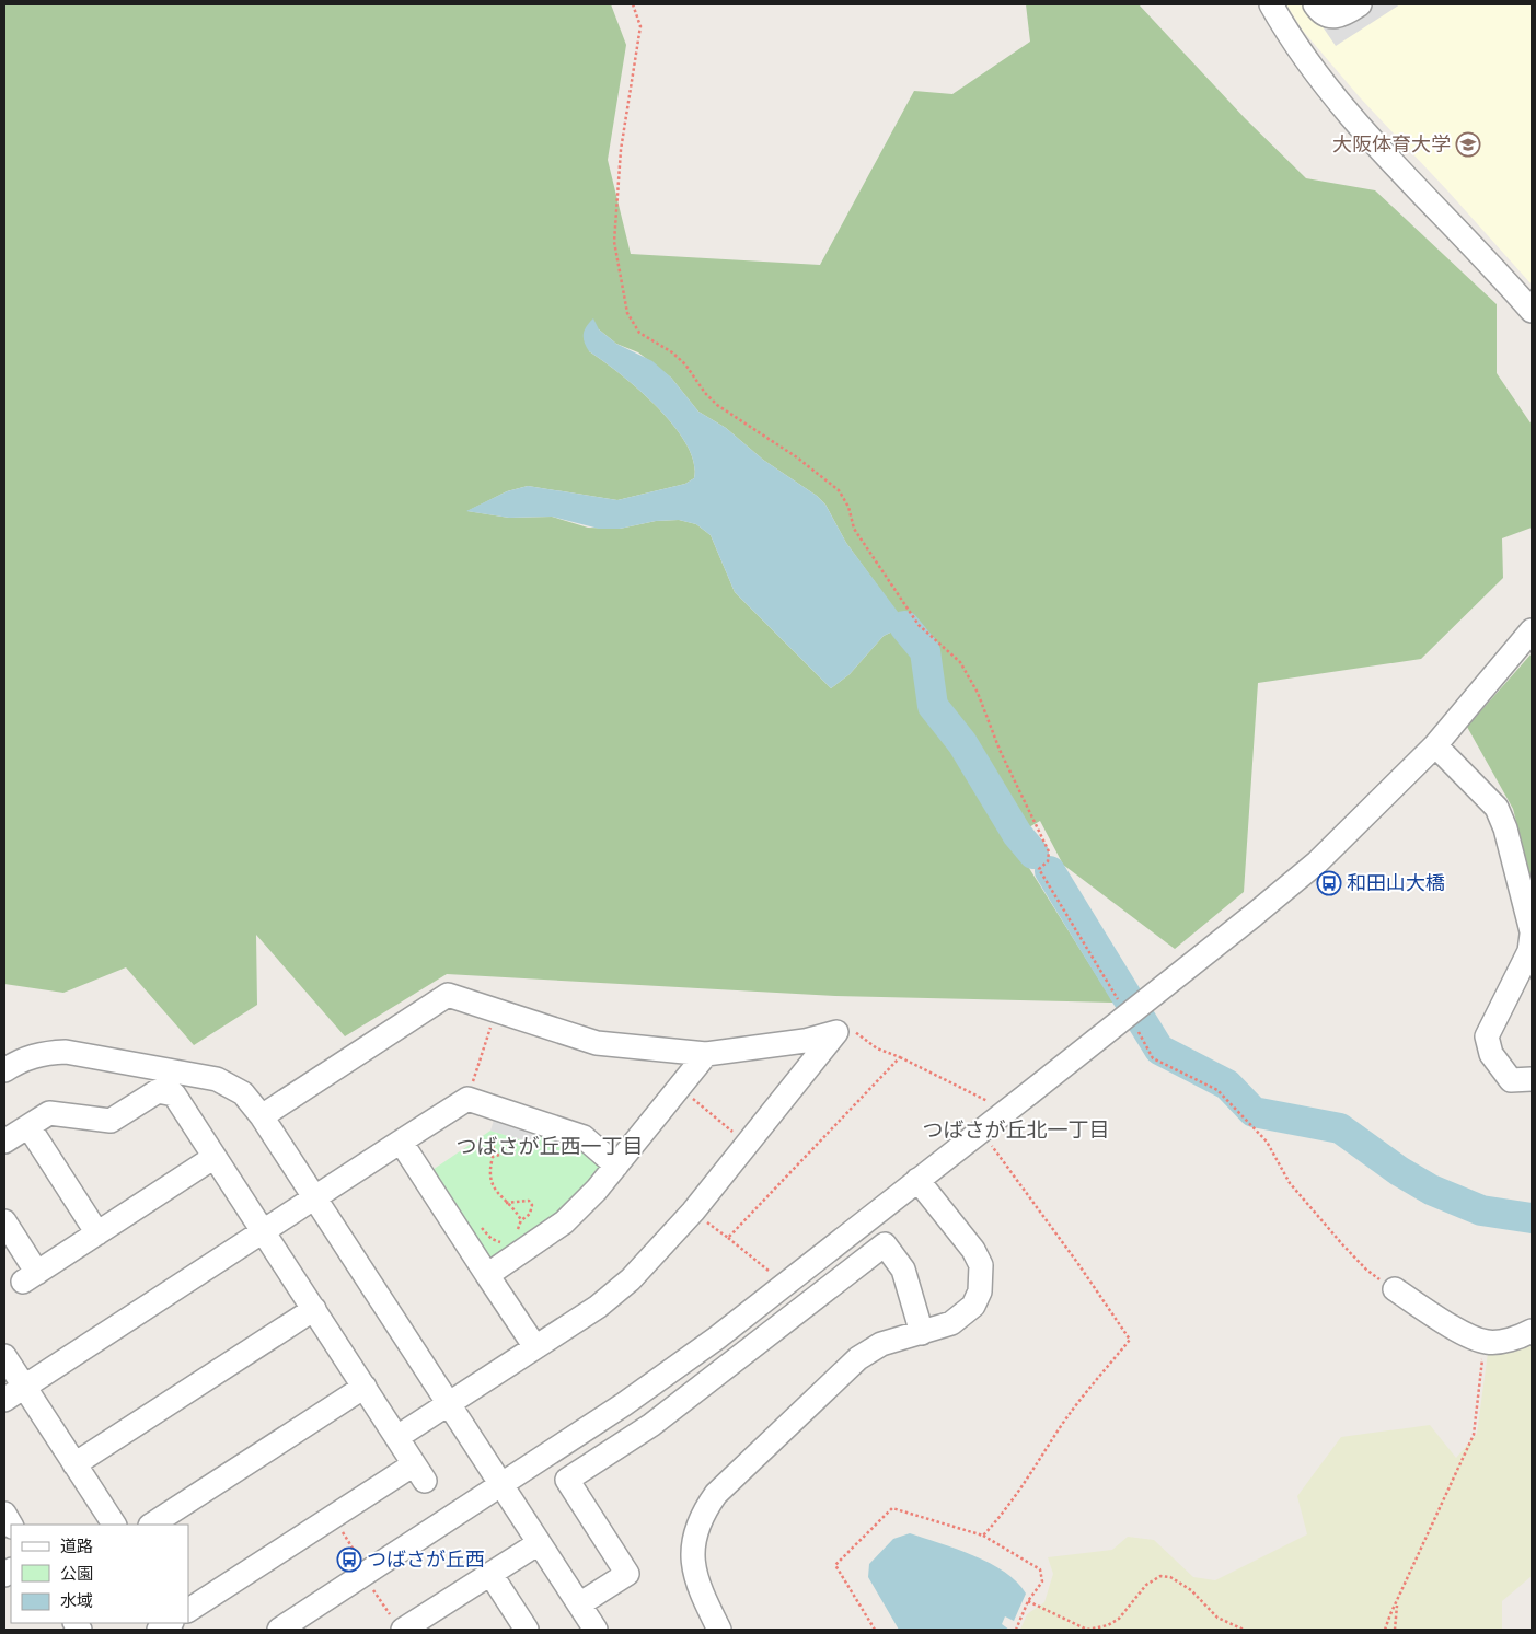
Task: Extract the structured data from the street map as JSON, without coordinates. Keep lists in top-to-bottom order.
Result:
{
  "districts": ["つばさが丘北一丁目", "つばさが丘西一丁目"],
  "places": {
    "school or university": ["大阪体育大学"],
    "bus stop": ["和田山大橋", "つばさが丘西"]
  },
  "legend": ["道路", "公園", "水域"]
}
